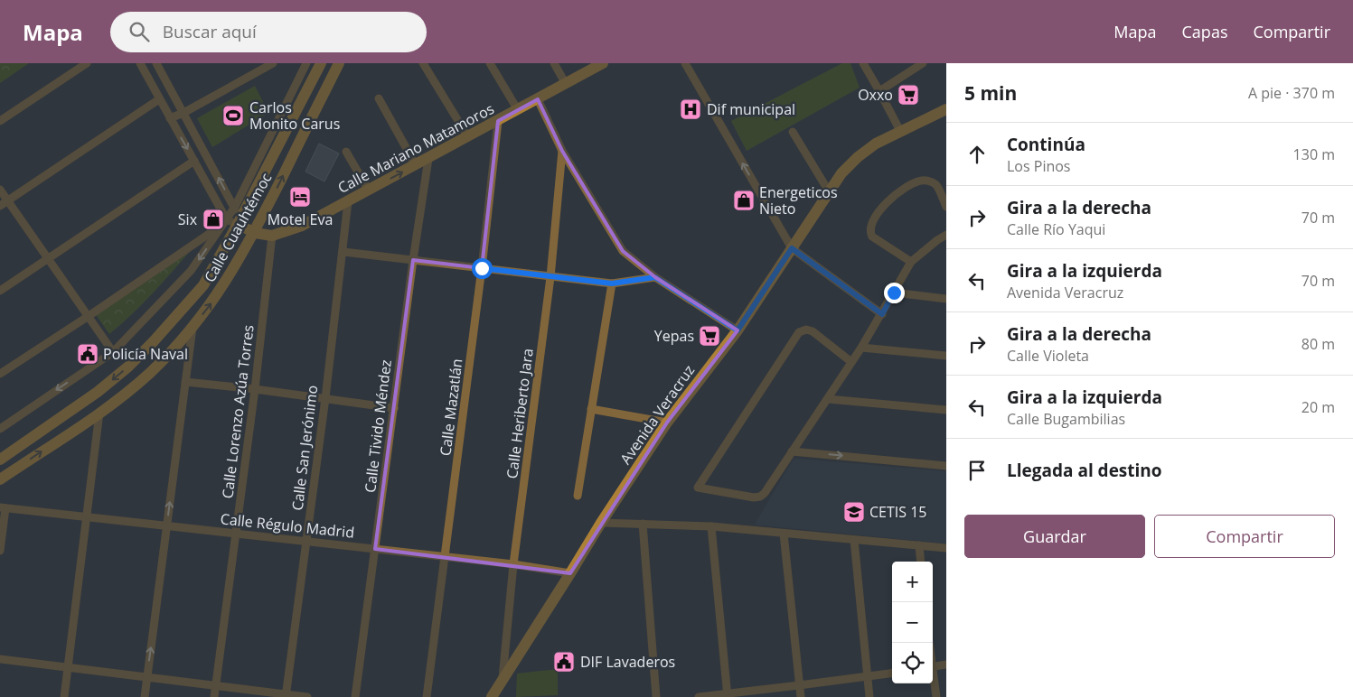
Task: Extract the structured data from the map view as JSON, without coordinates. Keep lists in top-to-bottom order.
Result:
{
  "streets": {
    "main road": ["Calle Mariano Matamoros", "Calle Cuauhtémoc", "Avenida Veracruz"],
    "street": [
      "Calle Mazatlán",
      "Calle Lorenzo Azúa Torres",
      "Calle Heriberto Jara",
      "Calle Tivido Méndez",
      "Calle San Jerónimo",
      "Calle Régulo Madrid"
    ]
  },
  "crossings": [
    ["Calle Mariano Matamoros", "Calle Mazatlán"],
    ["Calle Mariano Matamoros", "Calle Lorenzo Azúa Torres"],
    ["Calle Mariano Matamoros", "Calle Tivido Méndez"],
    ["Calle Mariano Matamoros", "Calle San Jerónimo"],
    ["Calle Mazatlán", "Calle Régulo Madrid"],
    ["Calle Lorenzo Azúa Torres", "Calle Régulo Madrid"],
    ["Calle Heriberto Jara", "Avenida Veracruz"],
    ["Calle Heriberto Jara", "Calle Régulo Madrid"],
    ["Avenida Veracruz", "Calle Régulo Madrid"],
    ["Calle Tivido Méndez", "Calle Régulo Madrid"],
    ["Calle San Jerónimo", "Calle Régulo Madrid"]
  ],
  "places": {
    "supermarket": ["Oxxo", "Yepas"],
    "hospital": ["Dif municipal"],
    "sports": ["Carlos Monito Carus"],
    "hotel": ["Motel Eva"],
    "shop": ["Energeticos Nieto", "Six"],
    "public building": ["Policía Naval", "DIF Lavaderos"],
    "school or university": ["CETIS 15"]
  },
  "page": {
    "header": "Mapa",
    "search": "Buscar aquí",
    "nav": ["Mapa", "Capas", "Compartir"],
    "heading": ["5 min", "A pie · 370 m"],
    "list": [
      ["Continúa", "Los Pinos", "130 m"],
      ["Gira a la derecha", "Calle Río Yaqui", "70 m"],
      ["Gira a la izquierda", "Avenida Veracruz", "70 m"],
      ["Gira a la derecha", "Calle Violeta", "80 m"],
      ["Gira a la izquierda", "Calle Bugambilias", "20 m"],
      "Llegada al destino"
    ],
    "buttons": ["Guardar", "Compartir"],
    "map_buttons": ["+", "−"]
  }
}
